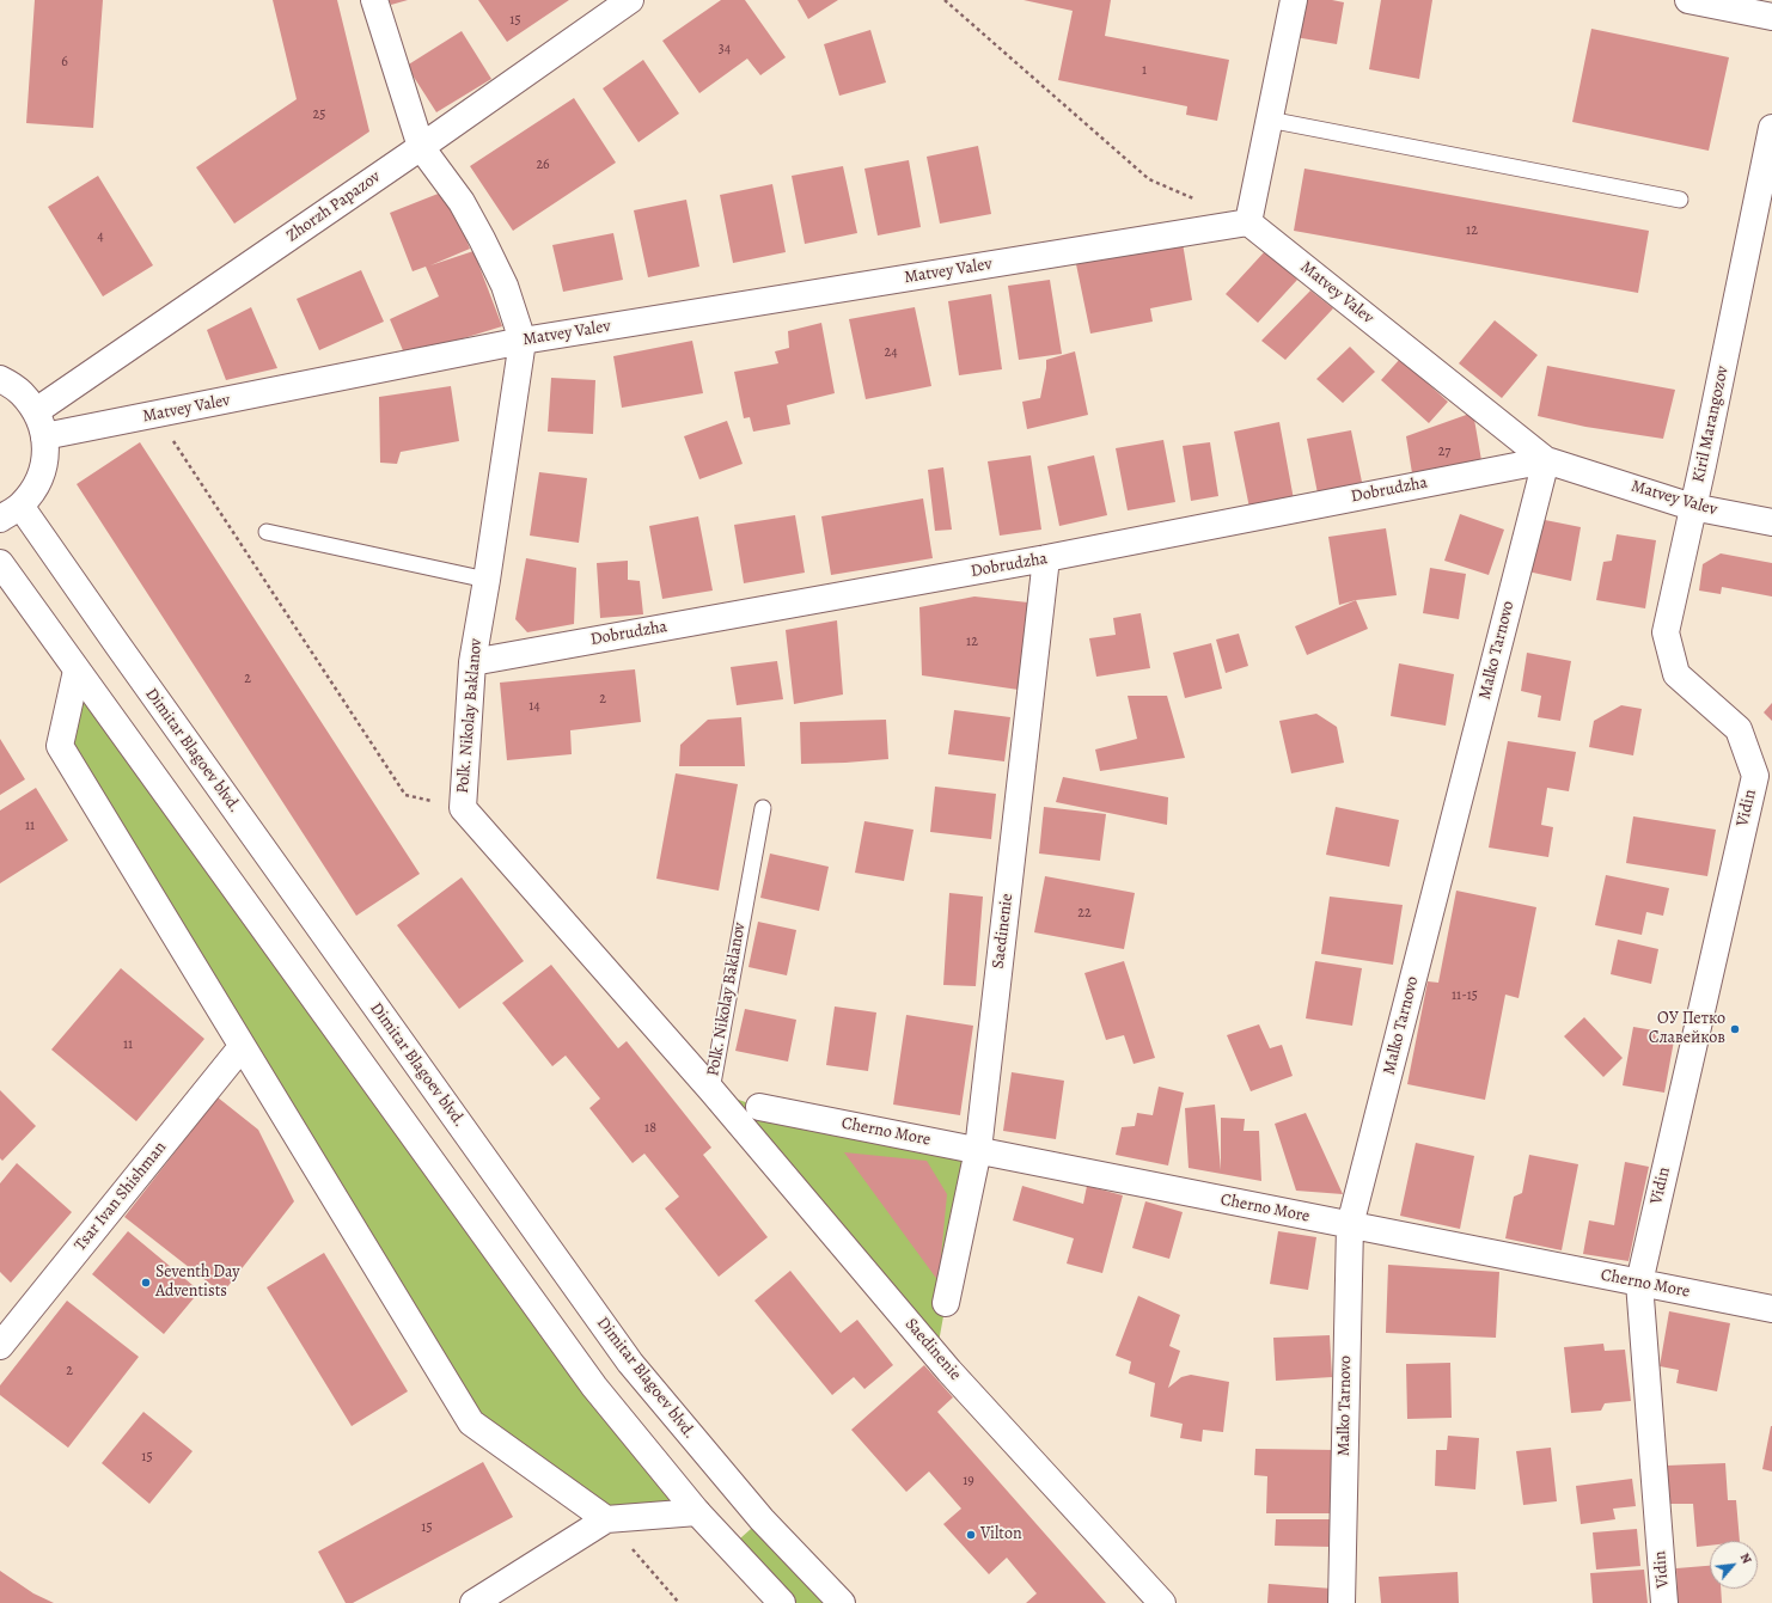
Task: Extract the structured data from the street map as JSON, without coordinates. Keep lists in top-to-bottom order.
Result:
{
  "streets": {
    "street": [
      "Zhorzh Papazov",
      "Matvey Valev",
      "Kiril Marangozov",
      "Dobrudzha",
      "Malko Tarnovo",
      "Polk. Nikolay Baklanov",
      "Dimitar Blagoev blvd.",
      "Vidin",
      "Saedinenie",
      "Cherno More",
      "Tsar Ivan Shishman"
    ]
  },
  "crossings": [
    ["Zhorzh Papazov", "Polk. Nikolay Baklanov"],
    ["Matvey Valev", "Kiril Marangozov"],
    ["Matvey Valev", "Dobrudzha"],
    ["Matvey Valev", "Malko Tarnovo"],
    ["Matvey Valev", "Polk. Nikolay Baklanov"],
    ["Kiril Marangozov", "Vidin"],
    ["Dobrudzha", "Malko Tarnovo"],
    ["Dobrudzha", "Polk. Nikolay Baklanov"],
    ["Dobrudzha", "Saedinenie"],
    ["Malko Tarnovo", "Cherno More"],
    ["Polk. Nikolay Baklanov", "Saedinenie"],
    ["Vidin", "Cherno More"],
    ["Saedinenie", "Cherno More"]
  ],
  "places": ["ОУ Петко Славейков", "Seventh Day Adventists", "Vilton"],
  "house_numbers": [
    "15",
    "34",
    "6",
    "1",
    "25",
    "26",
    "12",
    "4",
    "24",
    "27",
    "12",
    "2",
    "2",
    "14",
    "11",
    "22",
    "11-15",
    "11",
    "18",
    "2",
    "15",
    "19",
    "15"
  ],
  "north": "top right"
}
